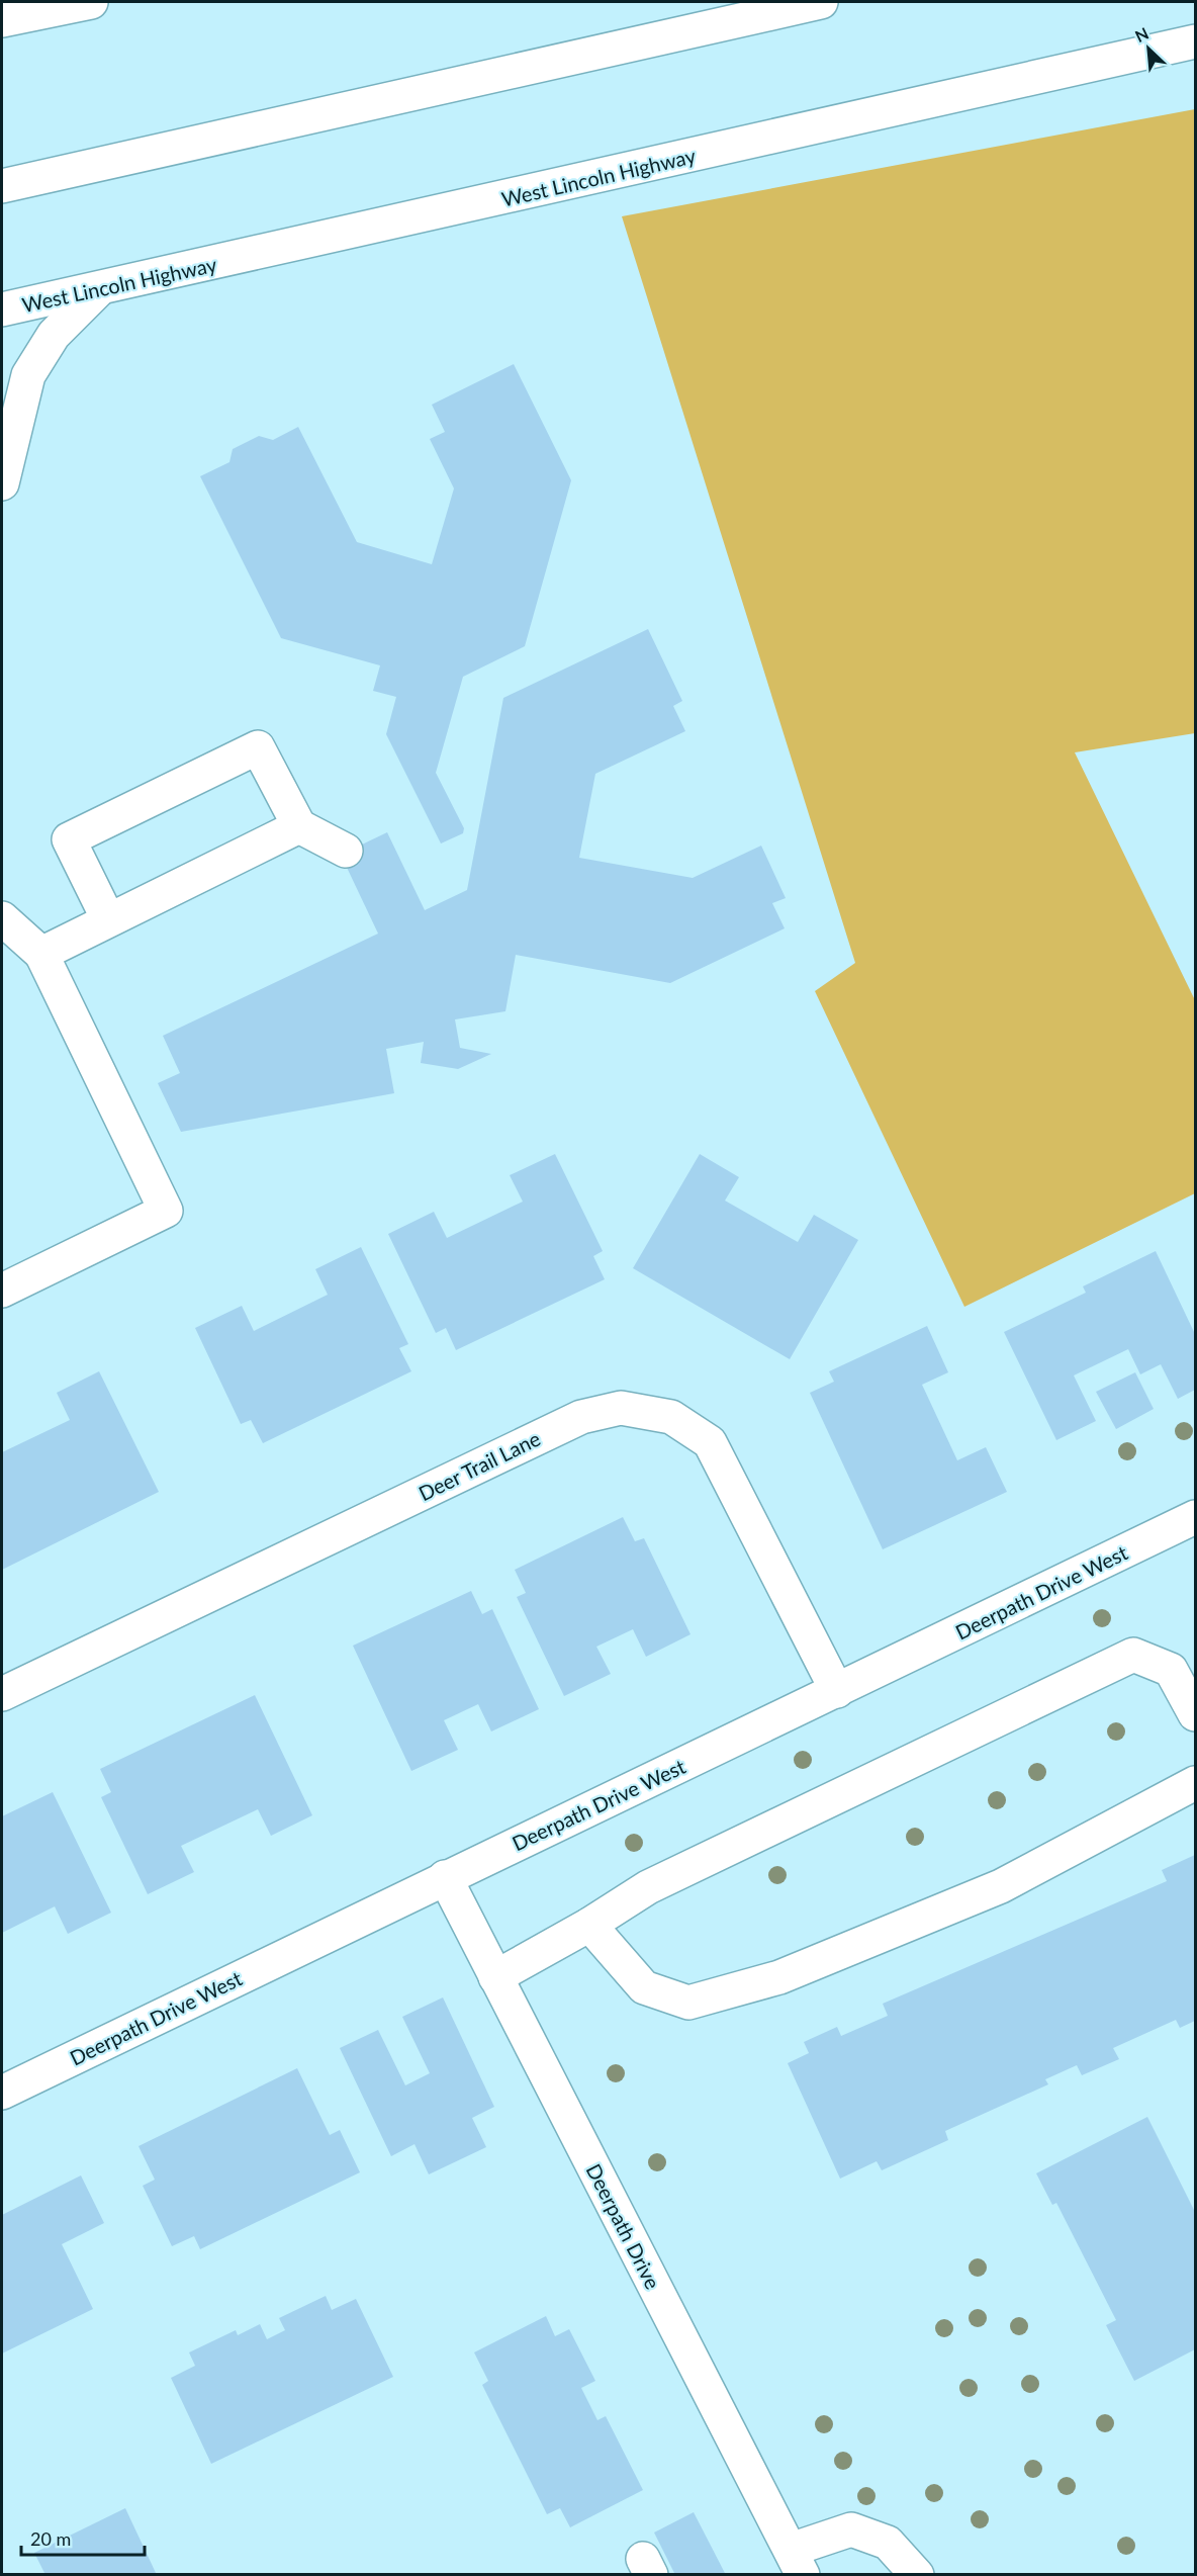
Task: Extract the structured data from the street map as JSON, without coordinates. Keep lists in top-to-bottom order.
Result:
{
  "streets": {
    "street": [
      "West Lincoln Highway",
      "Deer Trail Lane",
      "Deerpath Drive West",
      "Deerpath Drive"
    ]
  },
  "crossings": [
    ["Deer Trail Lane", "Deerpath Drive West"],
    ["Deerpath Drive West", "Deerpath Drive"]
  ],
  "scale_bar": "20 m",
  "north": "top left"
}
